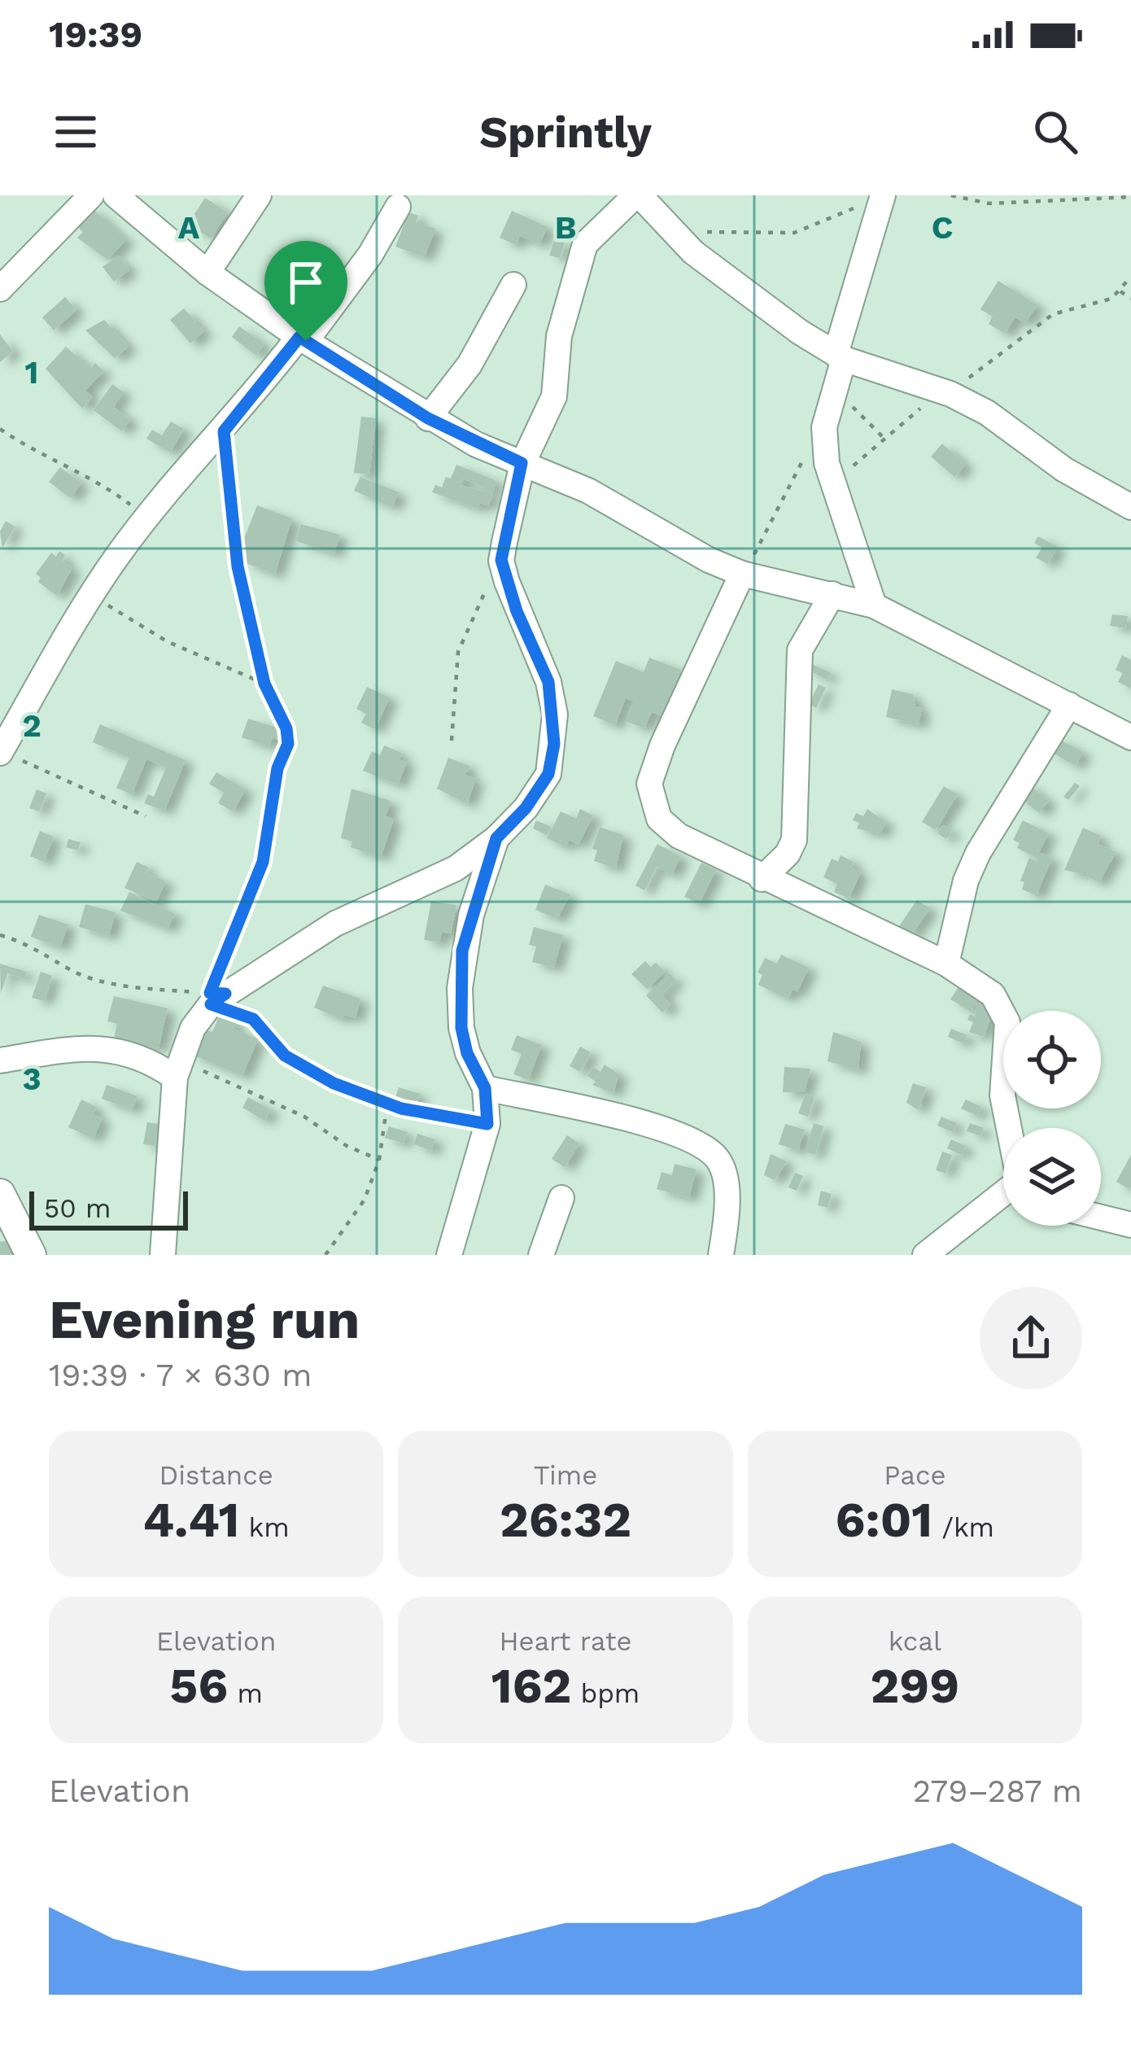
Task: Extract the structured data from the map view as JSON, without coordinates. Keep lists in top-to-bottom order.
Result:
{
  "scale_bar": "50 m",
  "page": {
    "status": "19:39",
    "header": "Sprintly",
    "scale": "50 m",
    "heading": ["Evening run", "19:39 · 7 × 630 m"],
    "stats": [
      ["Distance", "4.41 km"],
      ["Time", "26:32"],
      ["Pace", "6:01 /km"],
      ["Elevation", "56 m"],
      ["Heart rate", "162 bpm"],
      ["kcal", "299"]
    ],
    "chart": ["Elevation", "279–287 m"]
  },
  "grid": {
    "columns": ["A", "B", "C"],
    "rows": ["1", "2", "3"]
  }
}
